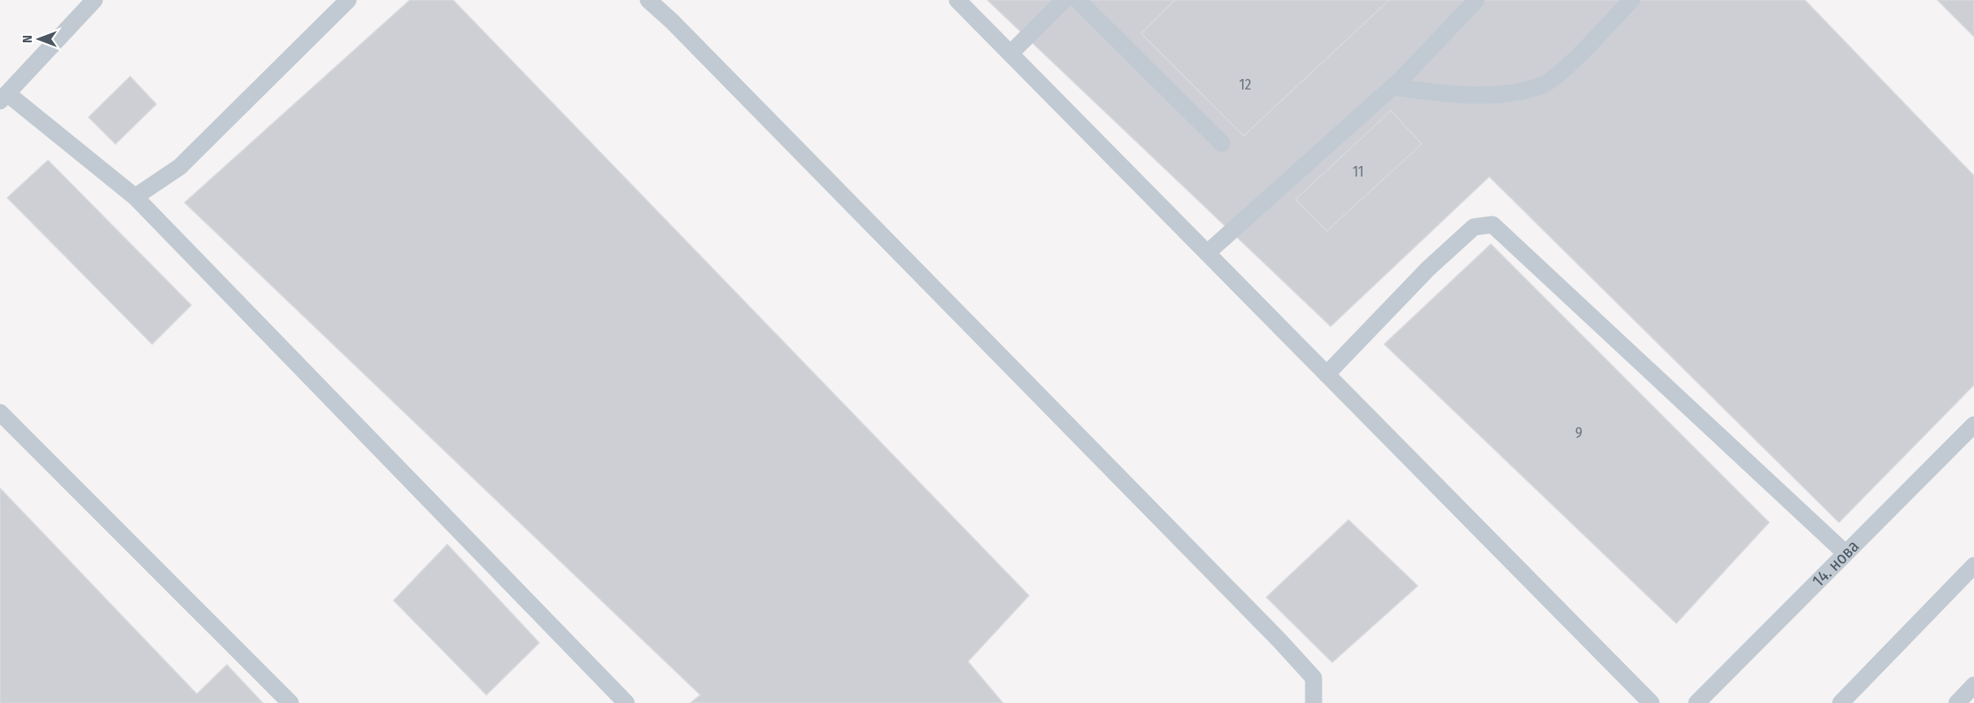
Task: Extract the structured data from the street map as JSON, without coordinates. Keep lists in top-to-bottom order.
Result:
{
  "streets": {
    "lane": ["14. нова"]
  },
  "house_numbers": ["12", "11", "9"],
  "north": "left"
}
